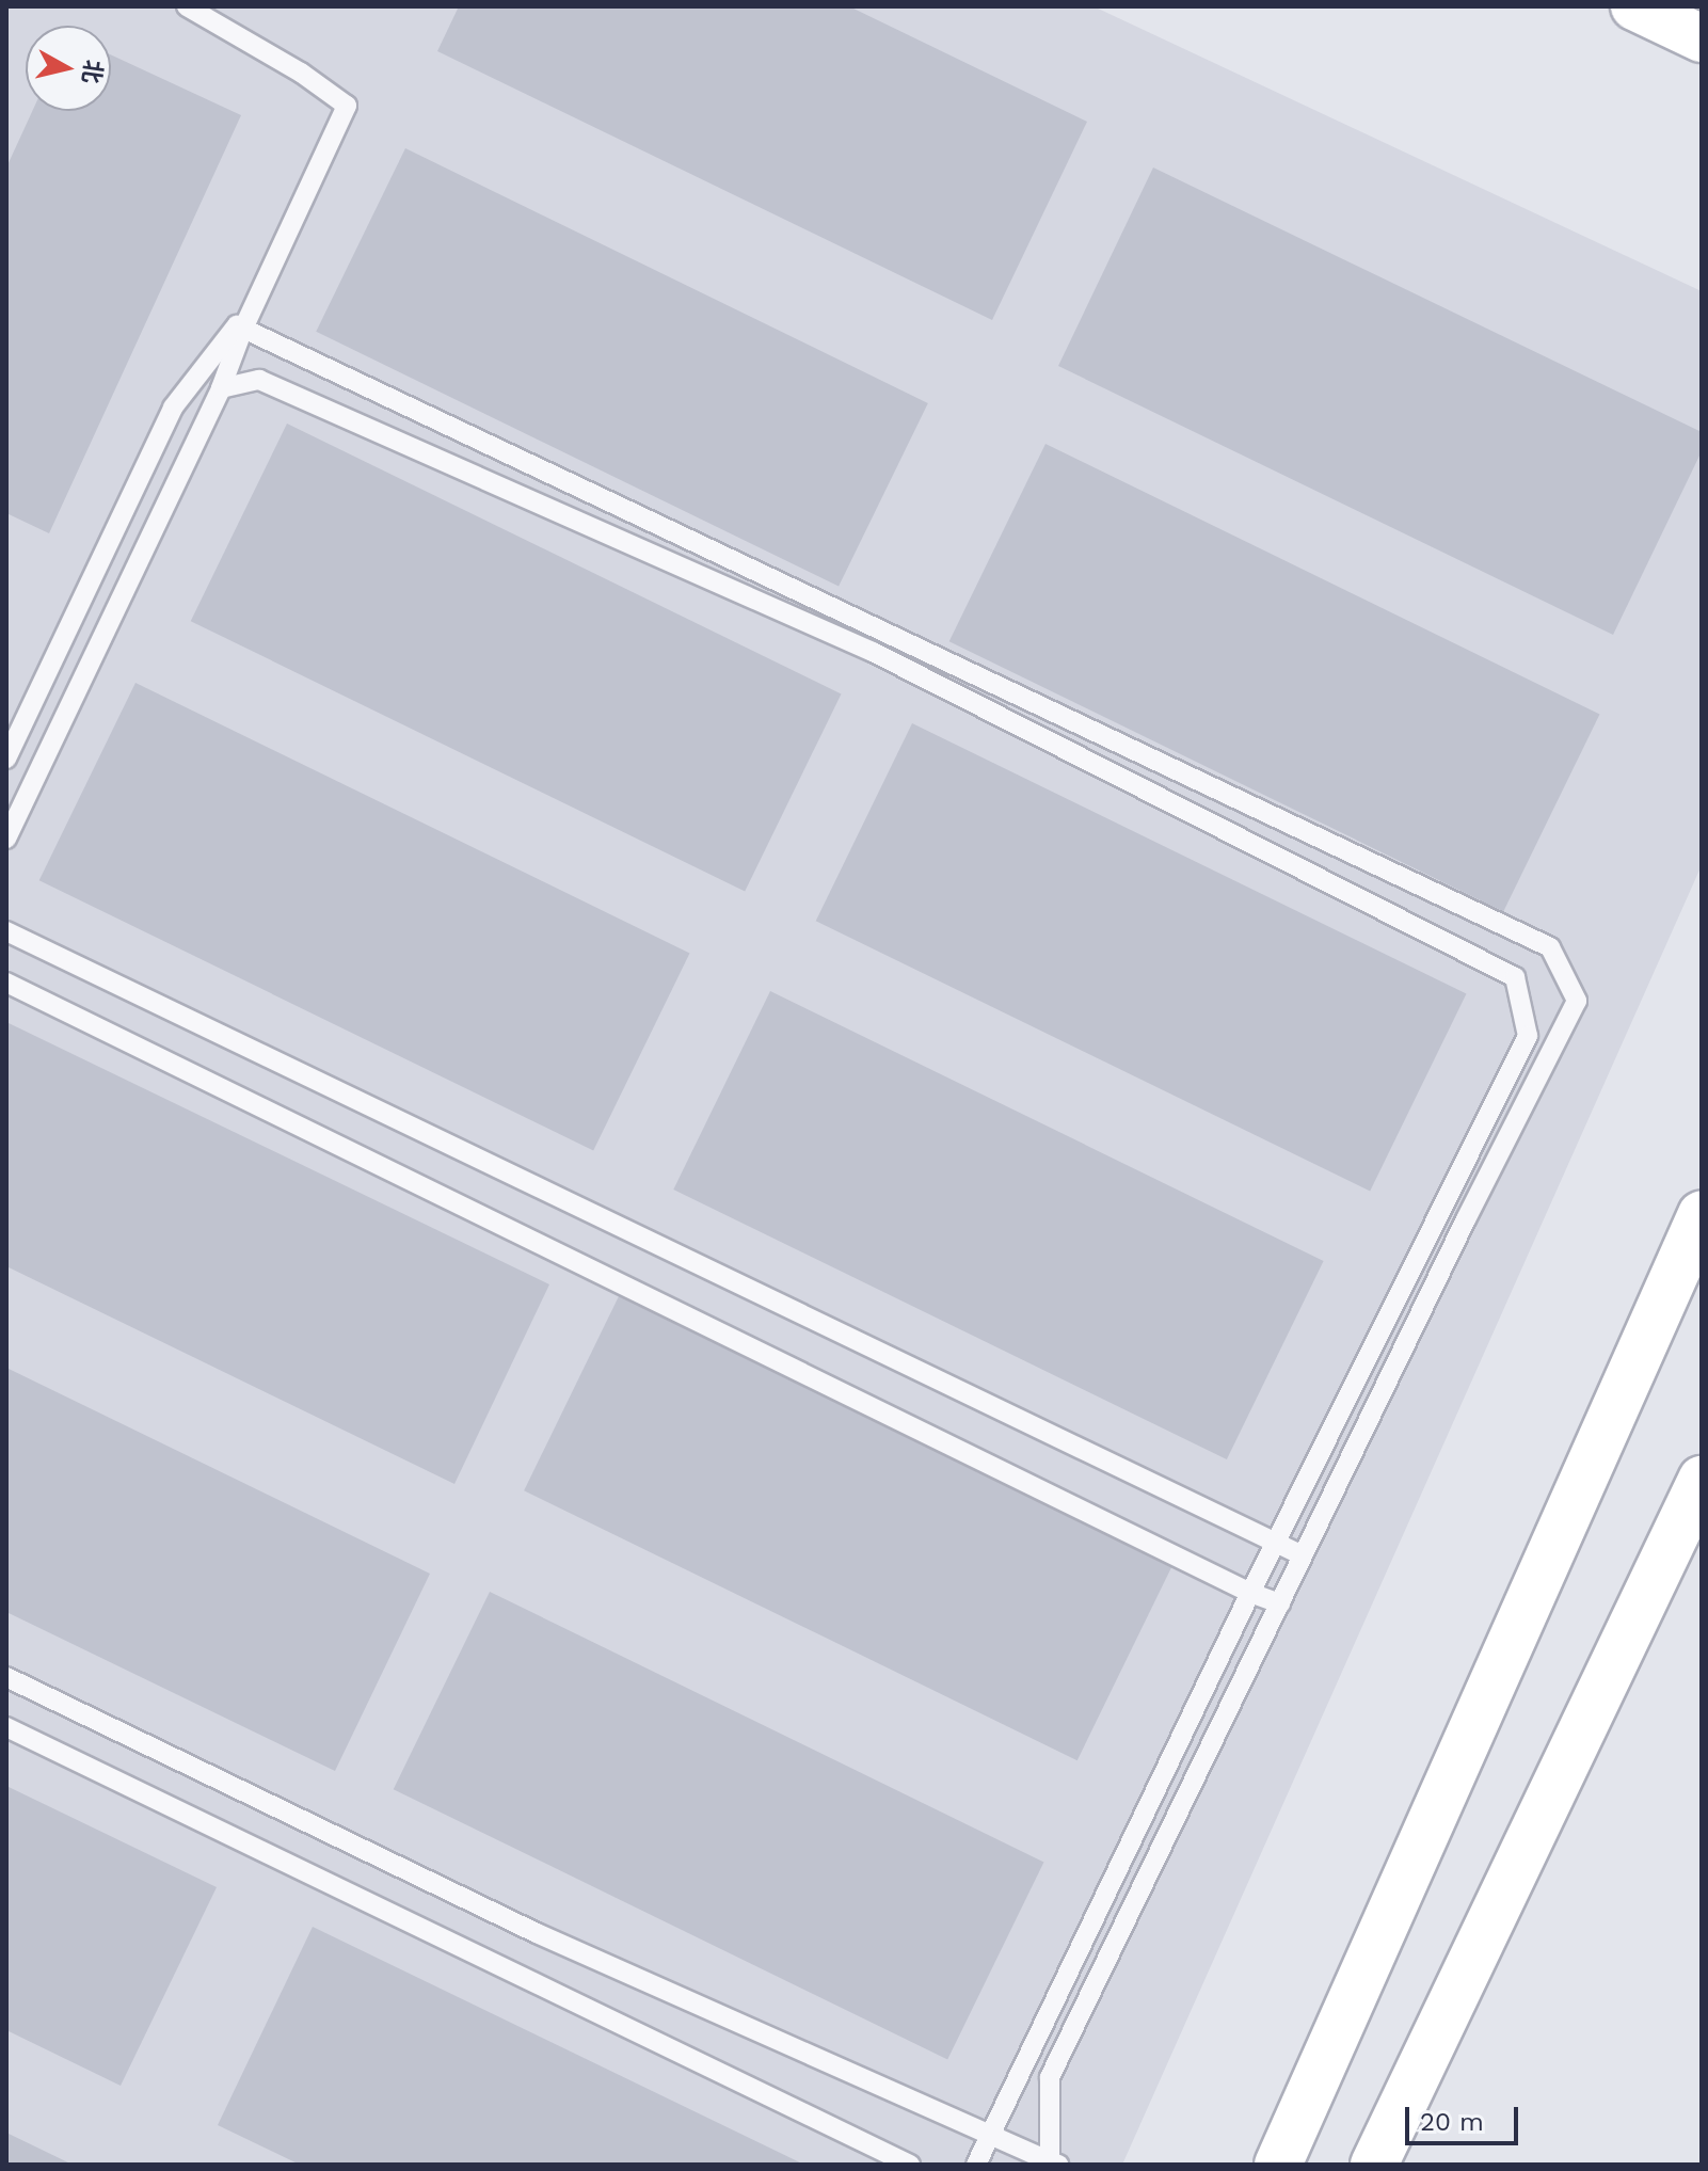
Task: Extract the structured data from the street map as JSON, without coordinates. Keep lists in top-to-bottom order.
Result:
{
  "scale_bar": "20 m",
  "north": "right"
}
